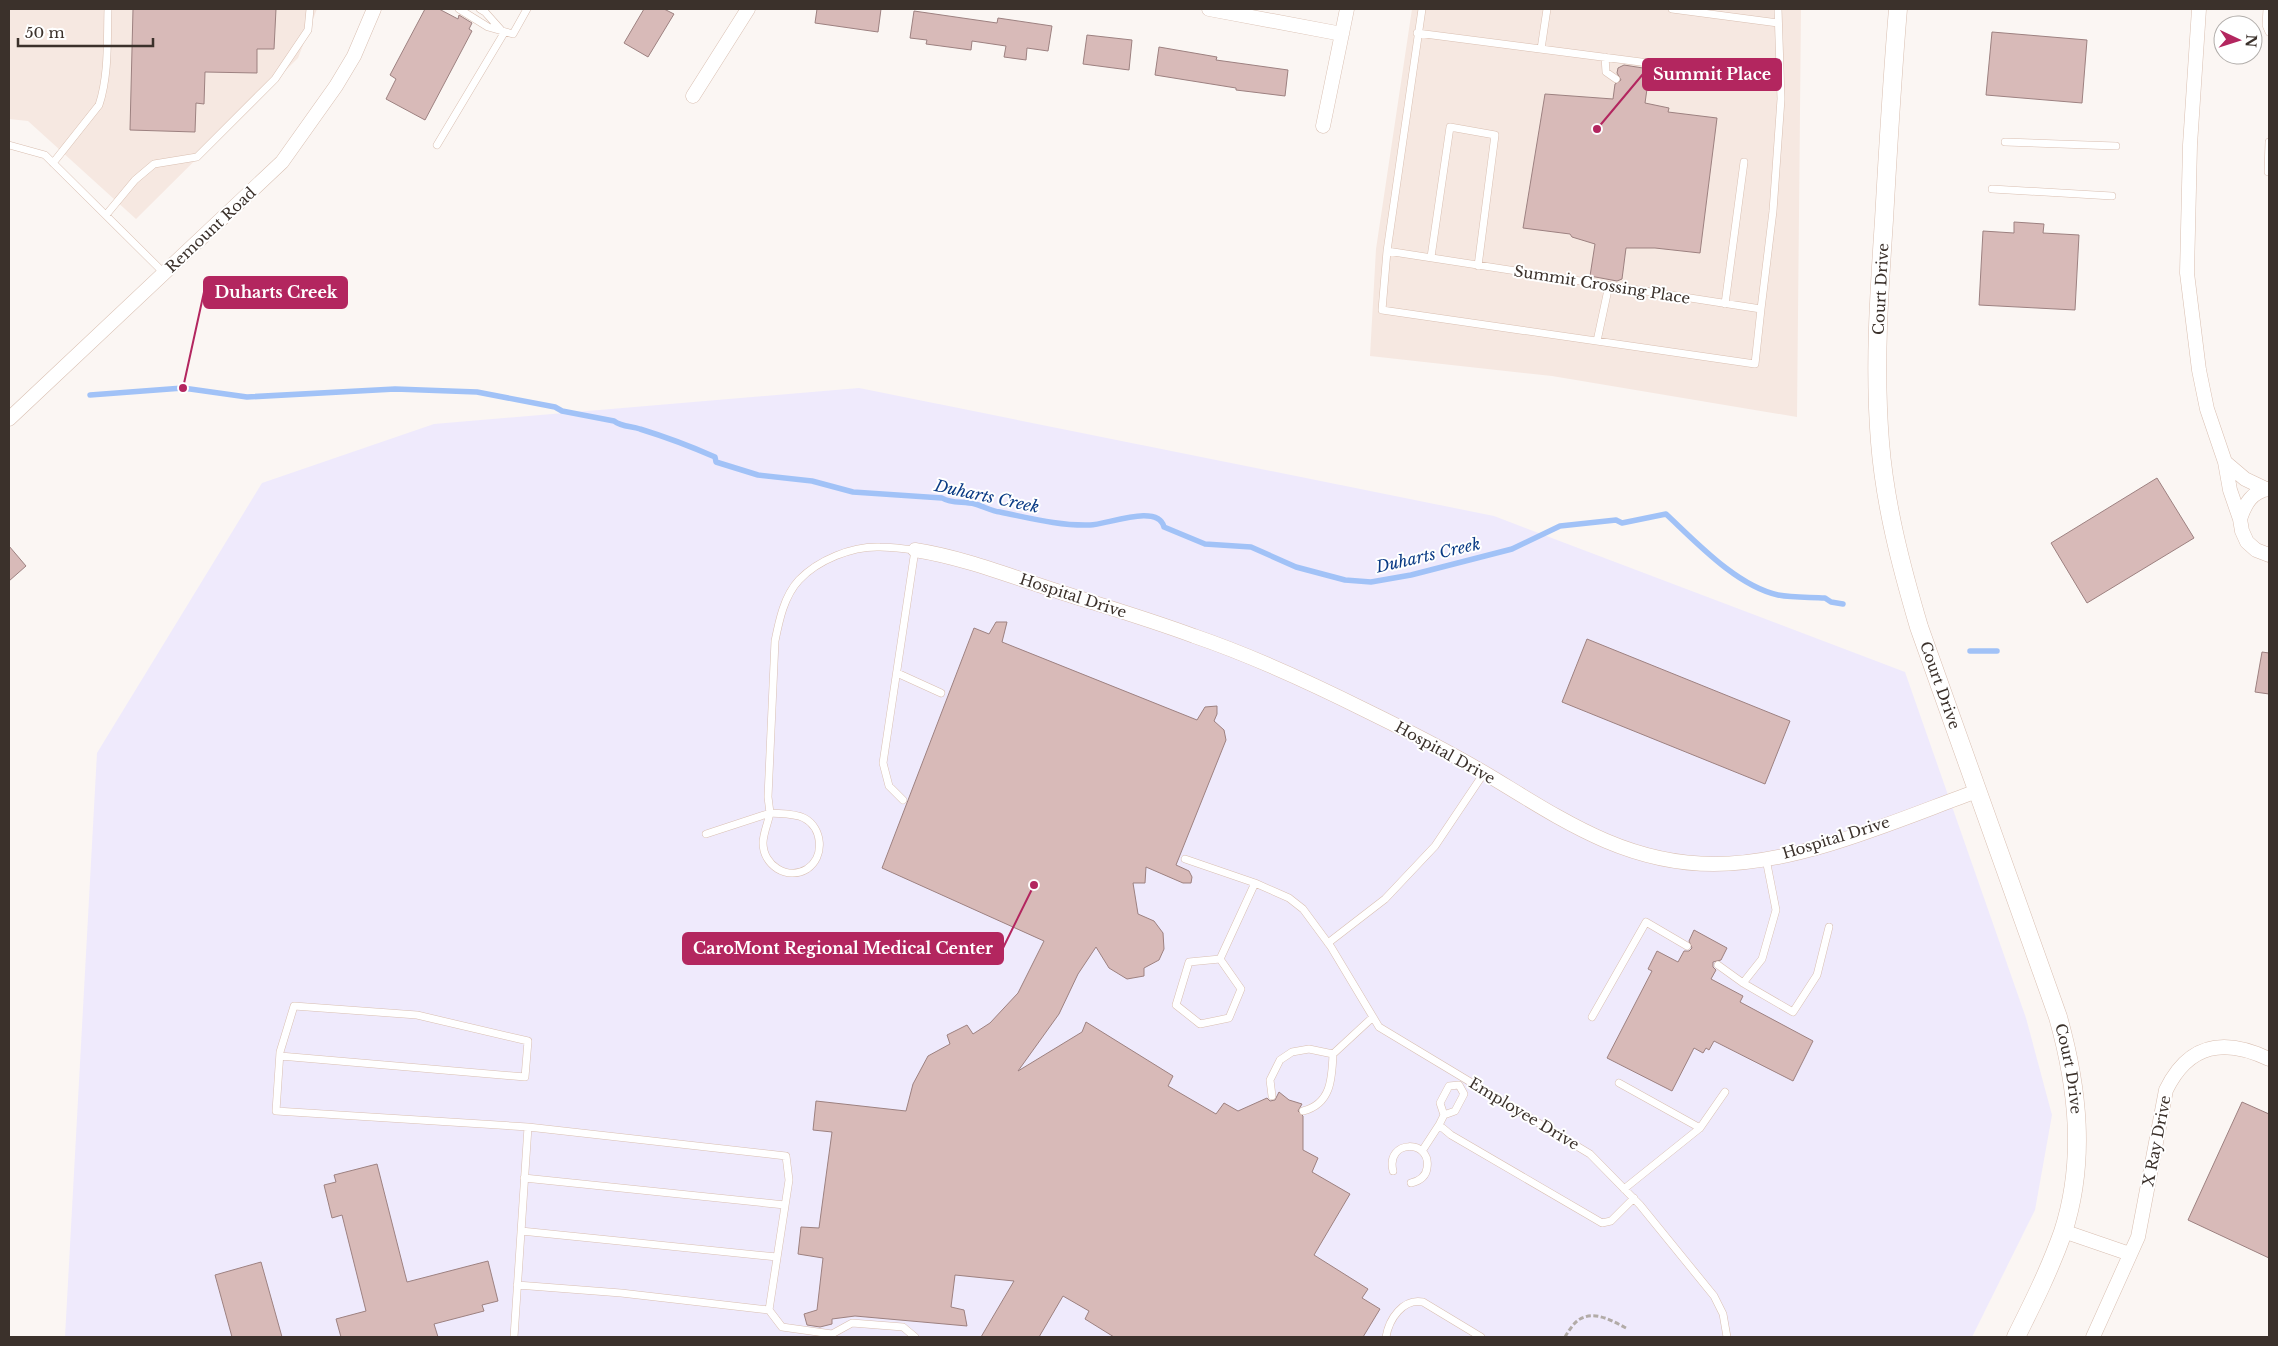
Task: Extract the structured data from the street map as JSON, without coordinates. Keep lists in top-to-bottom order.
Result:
{
  "streets": {
    "street": [
      "Remount Road",
      "Court Drive",
      "Hospital Drive",
      "X Ray Drive"
    ],
    "lane": ["Summit Crossing Place", "Employee Drive"]
  },
  "crossings": [
    ["Court Drive", "Hospital Drive"]
  ],
  "water": ["Duharts Creek"],
  "places": ["Summit Place", "Duharts Creek", "CaroMont Regional Medical Center"],
  "scale_bar": "50 m",
  "north": "right"
}
